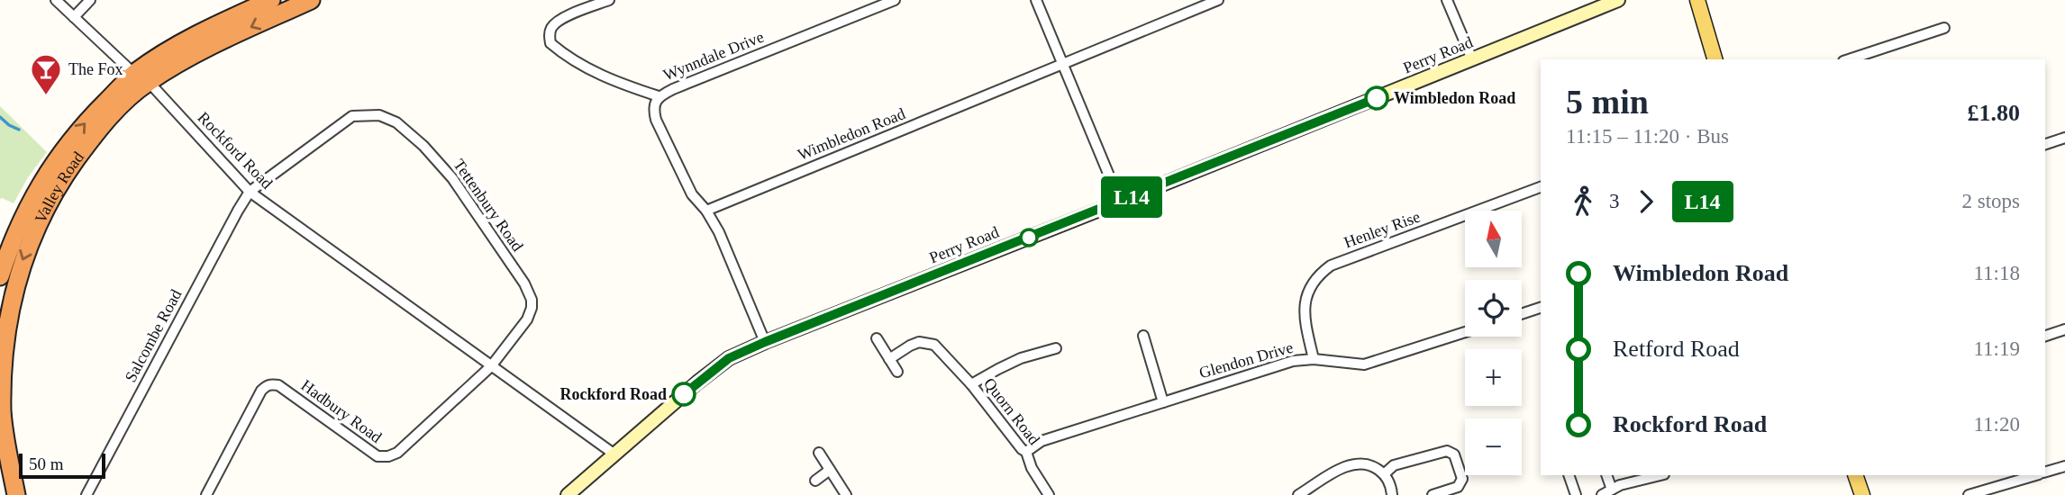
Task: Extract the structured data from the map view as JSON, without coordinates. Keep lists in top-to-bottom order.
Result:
{
  "streets": {
    "highway": ["Valley Road"],
    "street": [
      "Perry Road",
      "Wynndale Drive",
      "Wimbledon Road",
      "Rockford Road",
      "Tettenbury Road",
      "Henley Rise",
      "Salcombe Road",
      "Glendon Drive",
      "Hadbury Road",
      "Quorn Road"
    ]
  },
  "crossings": [
    ["Perry Road", "Wynndale Drive"],
    ["Perry Road", "Rockford Road"],
    ["Wynndale Drive", "Wimbledon Road"],
    ["Rockford Road", "Valley Road"],
    ["Rockford Road", "Tettenbury Road"],
    ["Rockford Road", "Salcombe Road"],
    ["Rockford Road", "Hadbury Road"],
    ["Tettenbury Road", "Salcombe Road"],
    ["Tettenbury Road", "Hadbury Road"],
    ["Henley Rise", "Glendon Drive"],
    ["Glendon Drive", "Quorn Road"]
  ],
  "places": {
    "bar": ["The Fox"],
    "other": ["Wimbledon Road", "Rockford Road"]
  },
  "lines": ["bus line L14"],
  "scale_bar": "50 m",
  "north": "top",
  "page": {
    "on_map": "L14",
    "heading": ["5 min", "11:15 – 11:20 · Bus", "£1.80"],
    "legs": ["3", "L14", "2 stops"],
    "map_buttons": ["+", "−"],
    "list": [
      {
        "name": "Wimbledon Road",
        "value": "11:18"
      },
      {
        "name": "Retford Road",
        "value": "11:19"
      },
      {
        "name": "Rockford Road",
        "value": "11:20"
      }
    ],
    "scale": "50 m"
  }
}
